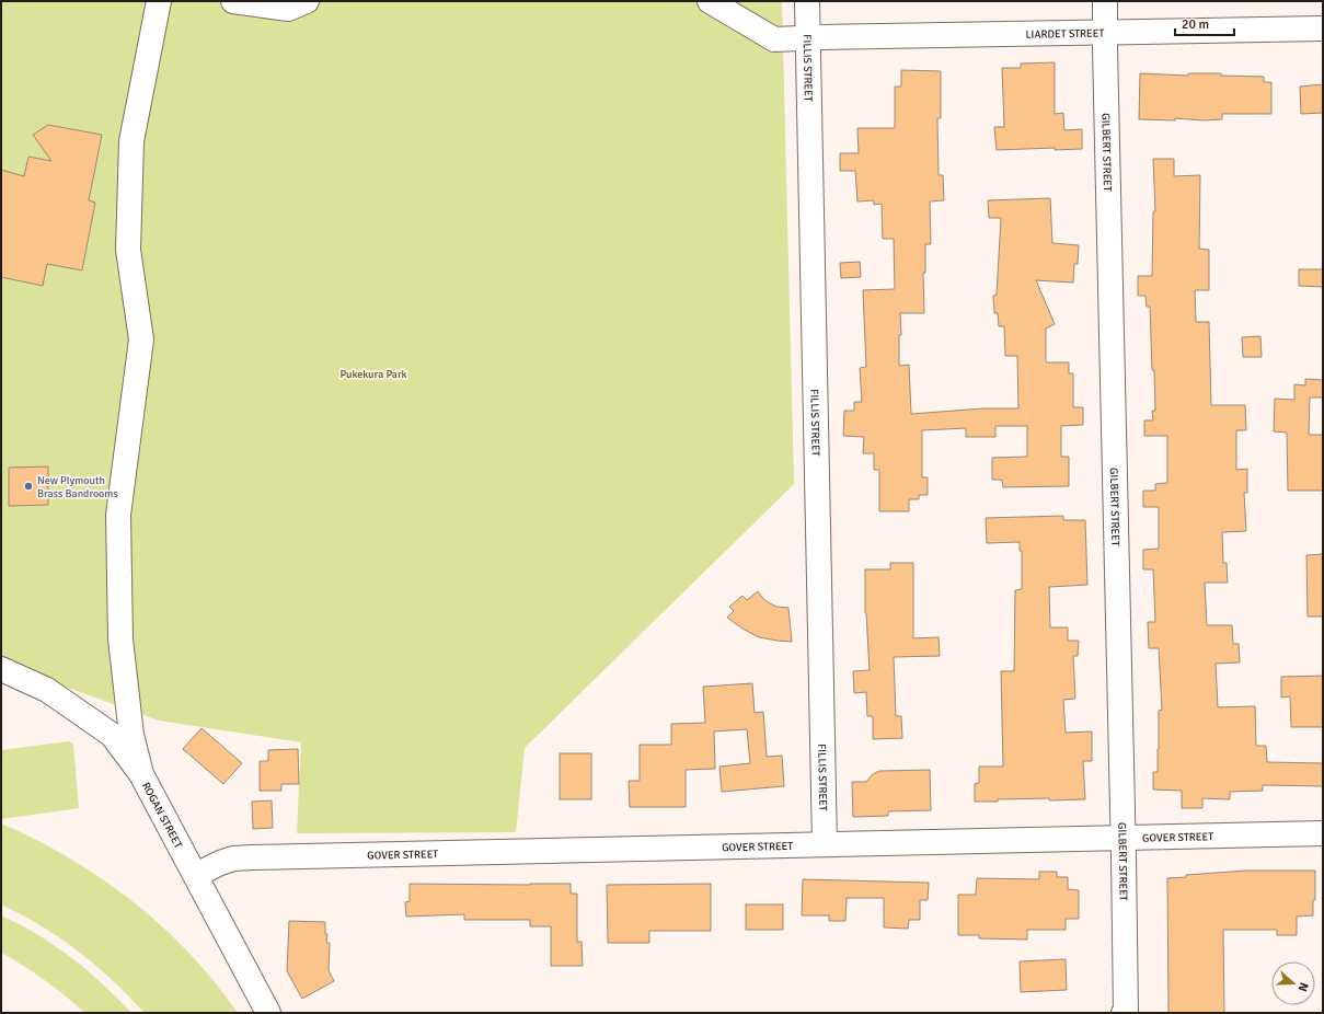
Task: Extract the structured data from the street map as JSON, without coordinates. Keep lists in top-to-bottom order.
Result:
{
  "streets": {
    "street": [
      "LIARDET STREET",
      "FILLIS STREET",
      "GILBERT STREET",
      "ROGAN STREET",
      "GOVER STREET"
    ]
  },
  "crossings": [
    ["LIARDET STREET", "FILLIS STREET"],
    ["LIARDET STREET", "GILBERT STREET"],
    ["FILLIS STREET", "GOVER STREET"],
    ["GILBERT STREET", "GOVER STREET"],
    ["ROGAN STREET", "GOVER STREET"]
  ],
  "parks": ["Pukekura Park"],
  "places": ["New Plymouth Brass Bandrooms"],
  "scale_bar": "20 m",
  "north": "right"
}
